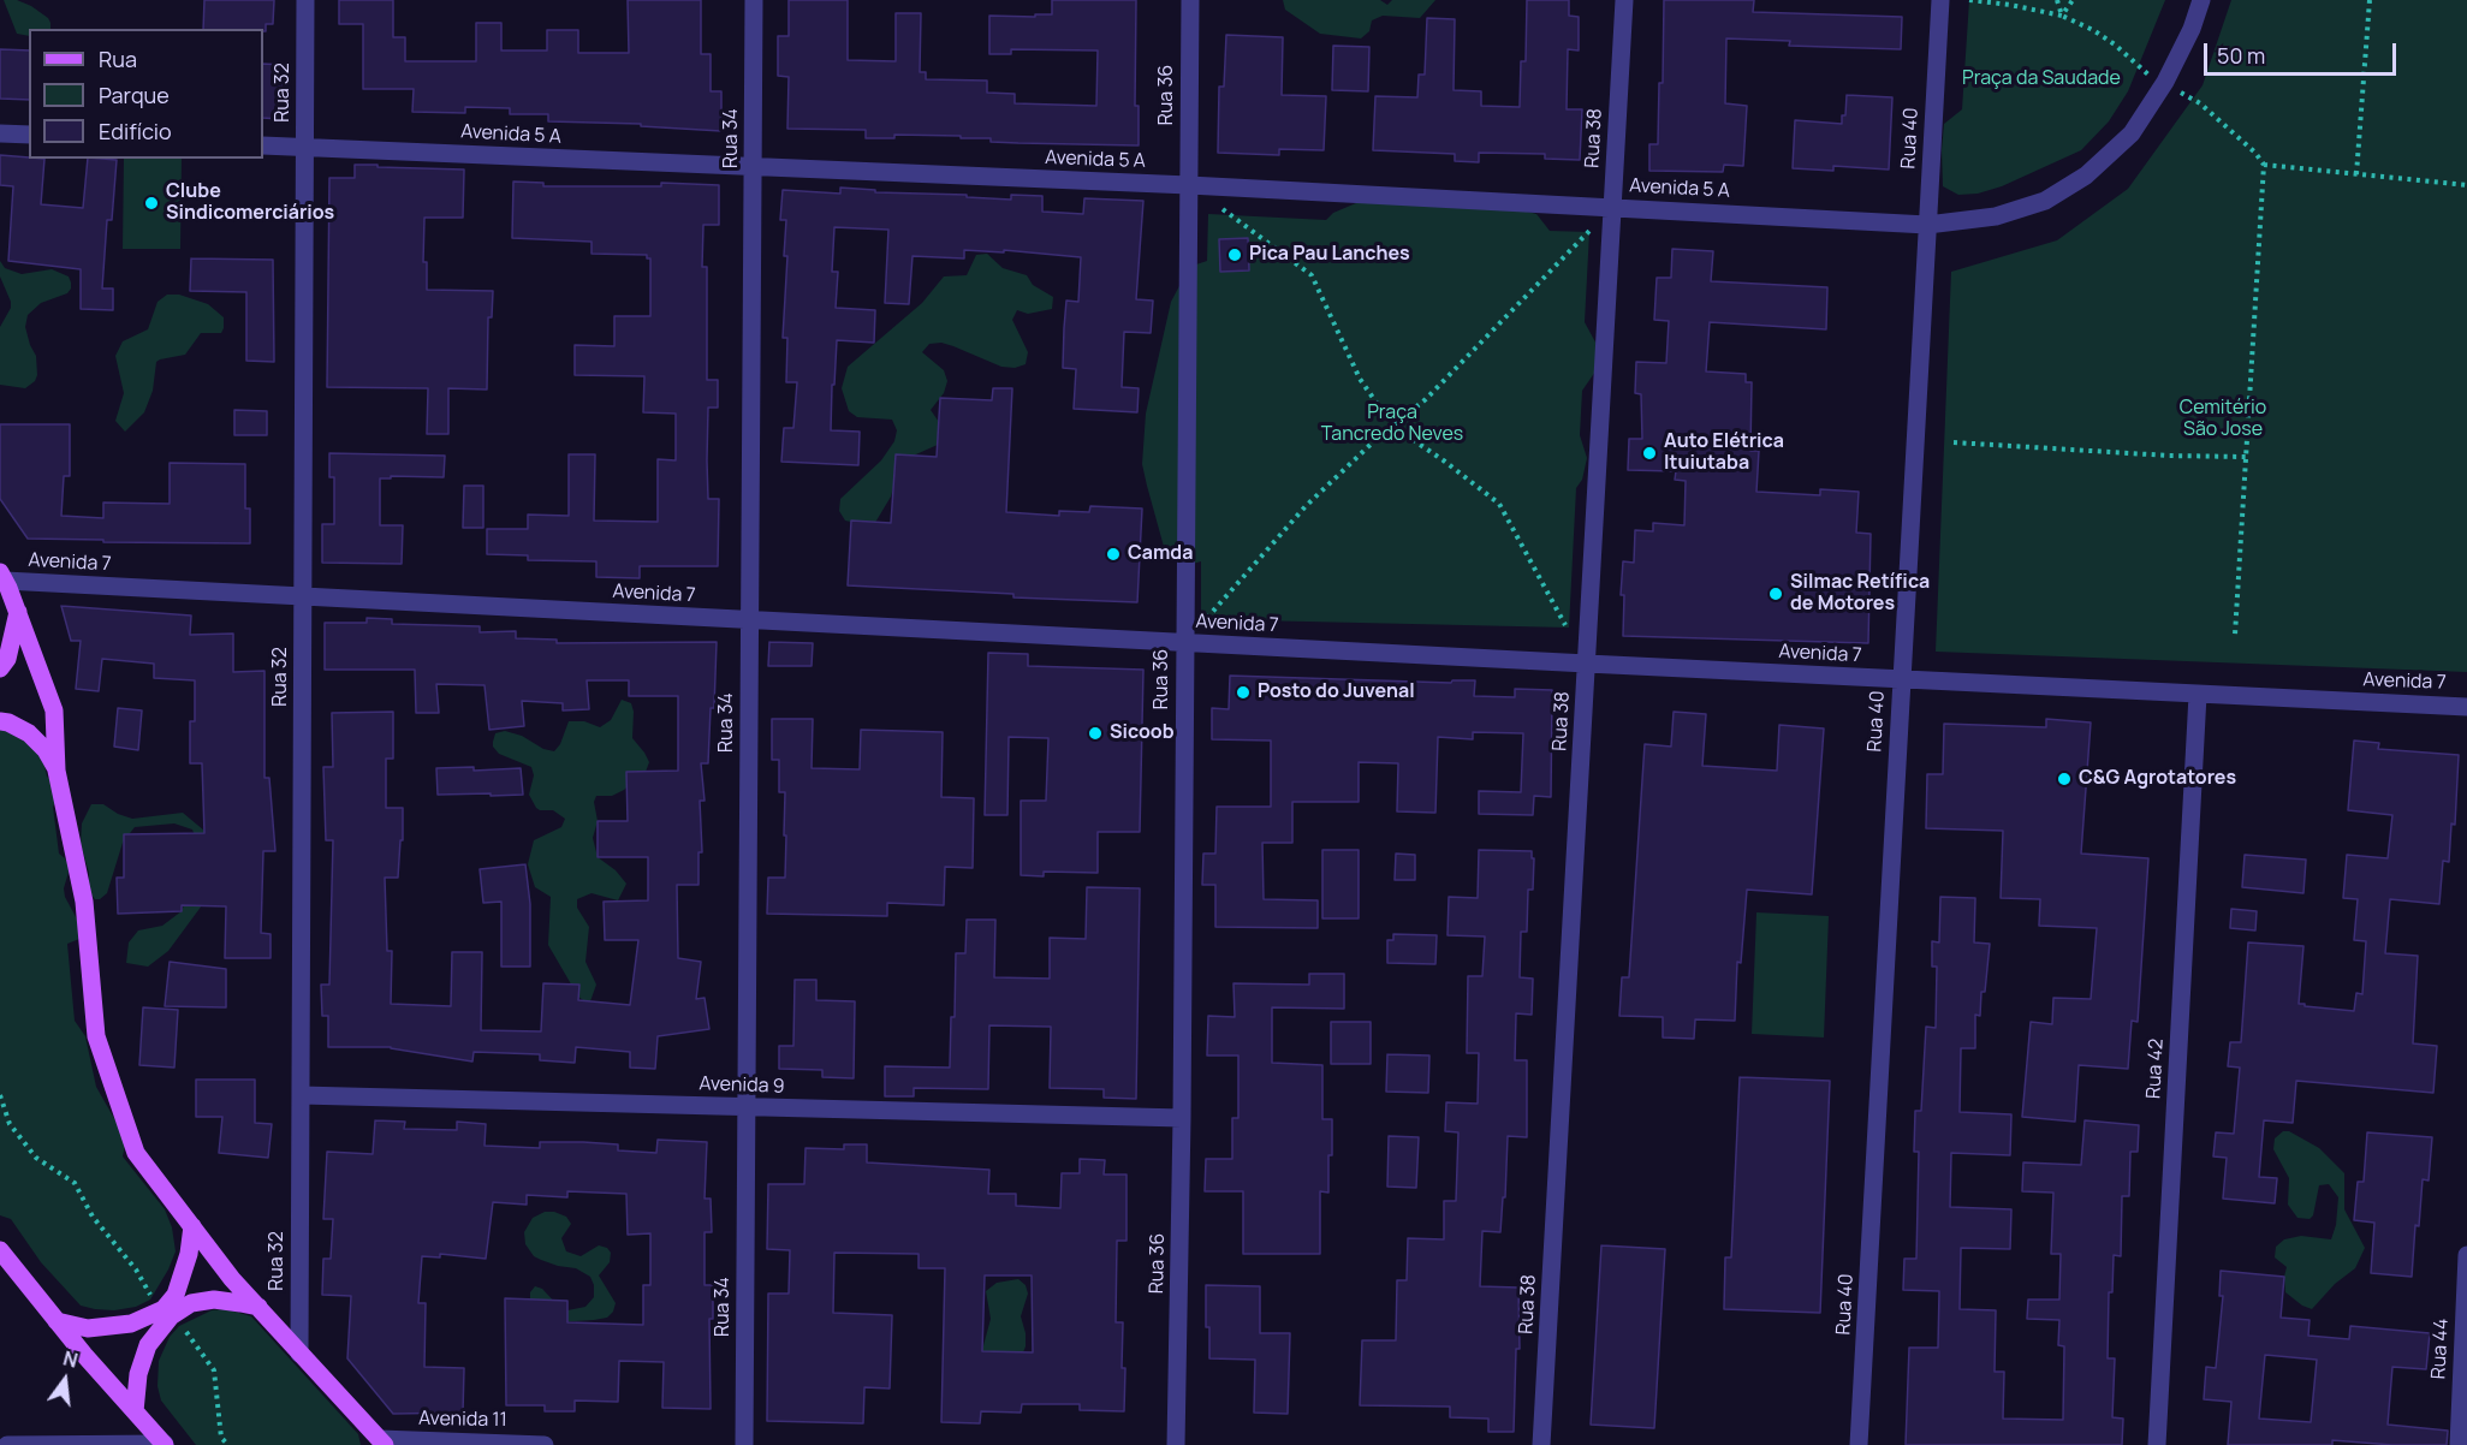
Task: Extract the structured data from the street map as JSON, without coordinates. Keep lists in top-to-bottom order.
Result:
{
  "streets": {
    "street": [
      "Rua 32",
      "Rua 36",
      "Avenida 5 A",
      "Rua 34",
      "Rua 38",
      "Rua 40",
      "Avenida 7",
      "Rua 42",
      "Avenida 9",
      "Rua 44",
      "Avenida 11"
    ]
  },
  "crossings": [
    ["Rua 32", "Avenida 5 A"],
    ["Rua 32", "Avenida 7"],
    ["Rua 32", "Avenida 9"],
    ["Rua 36", "Avenida 5 A"],
    ["Rua 36", "Avenida 7"],
    ["Rua 36", "Avenida 9"],
    ["Avenida 5 A", "Rua 34"],
    ["Avenida 5 A", "Rua 38"],
    ["Avenida 5 A", "Rua 40"],
    ["Rua 34", "Avenida 7"],
    ["Rua 34", "Avenida 9"],
    ["Rua 38", "Avenida 7"],
    ["Rua 40", "Avenida 7"],
    ["Avenida 7", "Rua 42"]
  ],
  "parks": ["Praça da Saudade", "Cemitério São Jose", "Praça Tancredo Neves"],
  "places": [
    "Clube Sindicomerciários",
    "Pica Pau Lanches",
    "Auto Elétrica Ituiutaba",
    "Camda",
    "Silmac Retífica de Motores",
    "Posto do Juvenal",
    "Sicoob",
    "C&G Agrotatores"
  ],
  "legend": ["Rua", "Parque", "Edifício"],
  "scale_bar": "50 m",
  "north": "top"
}
